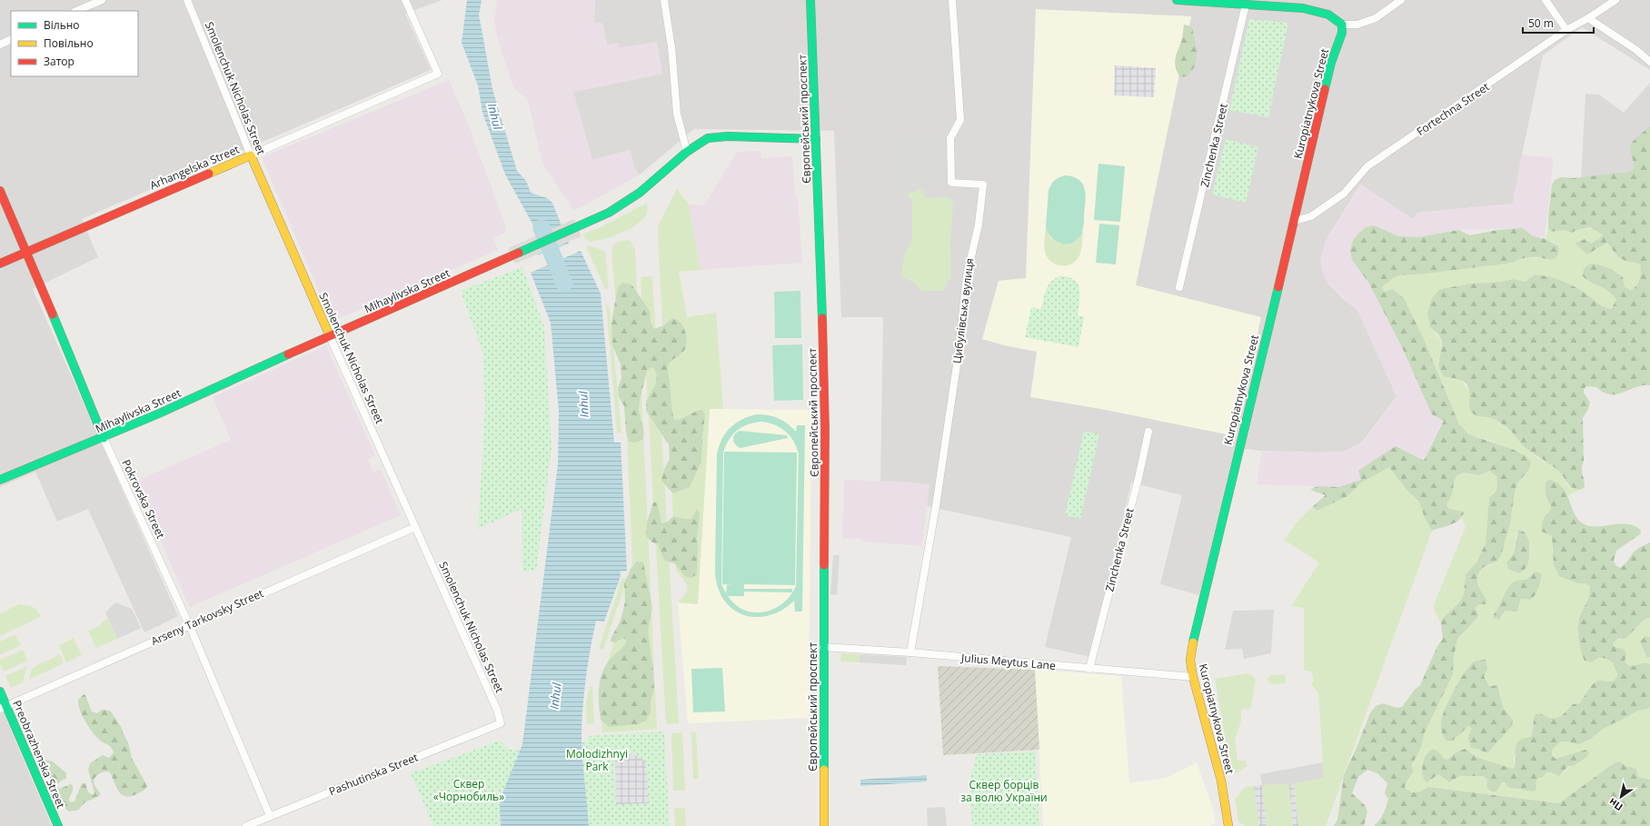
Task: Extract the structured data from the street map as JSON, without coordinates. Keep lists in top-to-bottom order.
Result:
{
  "streets": {
    "street": [
      "Smolenchuk Nicholas Street",
      "Kuropiatnykova Street",
      "Fortechna Street",
      "Європейський проспект",
      "Zinchenka Street",
      "Arhangelska Street",
      "Mihaylivska Street",
      "Цибулівська вулиця",
      "Pokrovska Street",
      "Arseny Tarkovsky Street",
      "Julius Meytus Lane",
      "Preobrazhenska Street",
      "Pashutinska Street"
    ]
  },
  "crossings": [
    ["Smolenchuk Nicholas Street", "Arhangelska Street"],
    ["Smolenchuk Nicholas Street", "Mihaylivska Street"],
    ["Smolenchuk Nicholas Street", "Arseny Tarkovsky Street"],
    ["Smolenchuk Nicholas Street", "Pashutinska Street"],
    ["Kuropiatnykova Street", "Fortechna Street"],
    ["Kuropiatnykova Street", "Julius Meytus Lane"],
    ["Європейський проспект", "Mihaylivska Street"],
    ["Європейський проспект", "Julius Meytus Lane"],
    ["Zinchenka Street", "Julius Meytus Lane"],
    ["Arhangelska Street", "Pokrovska Street"],
    ["Mihaylivska Street", "Pokrovska Street"],
    ["Цибулівська вулиця", "Julius Meytus Lane"],
    ["Pokrovska Street", "Arseny Tarkovsky Street"],
    ["Pokrovska Street", "Pashutinska Street"],
    ["Arseny Tarkovsky Street", "Preobrazhenska Street"]
  ],
  "water": ["Inhul"],
  "parks": ["Molodizhnyi Park", "Сквер «Чорнобиль»", "Сквер борців за волю України"],
  "legend": ["Вільно", "Повільно", "Затор"],
  "scale_bar": "50 m",
  "north": "bottom left"
}
